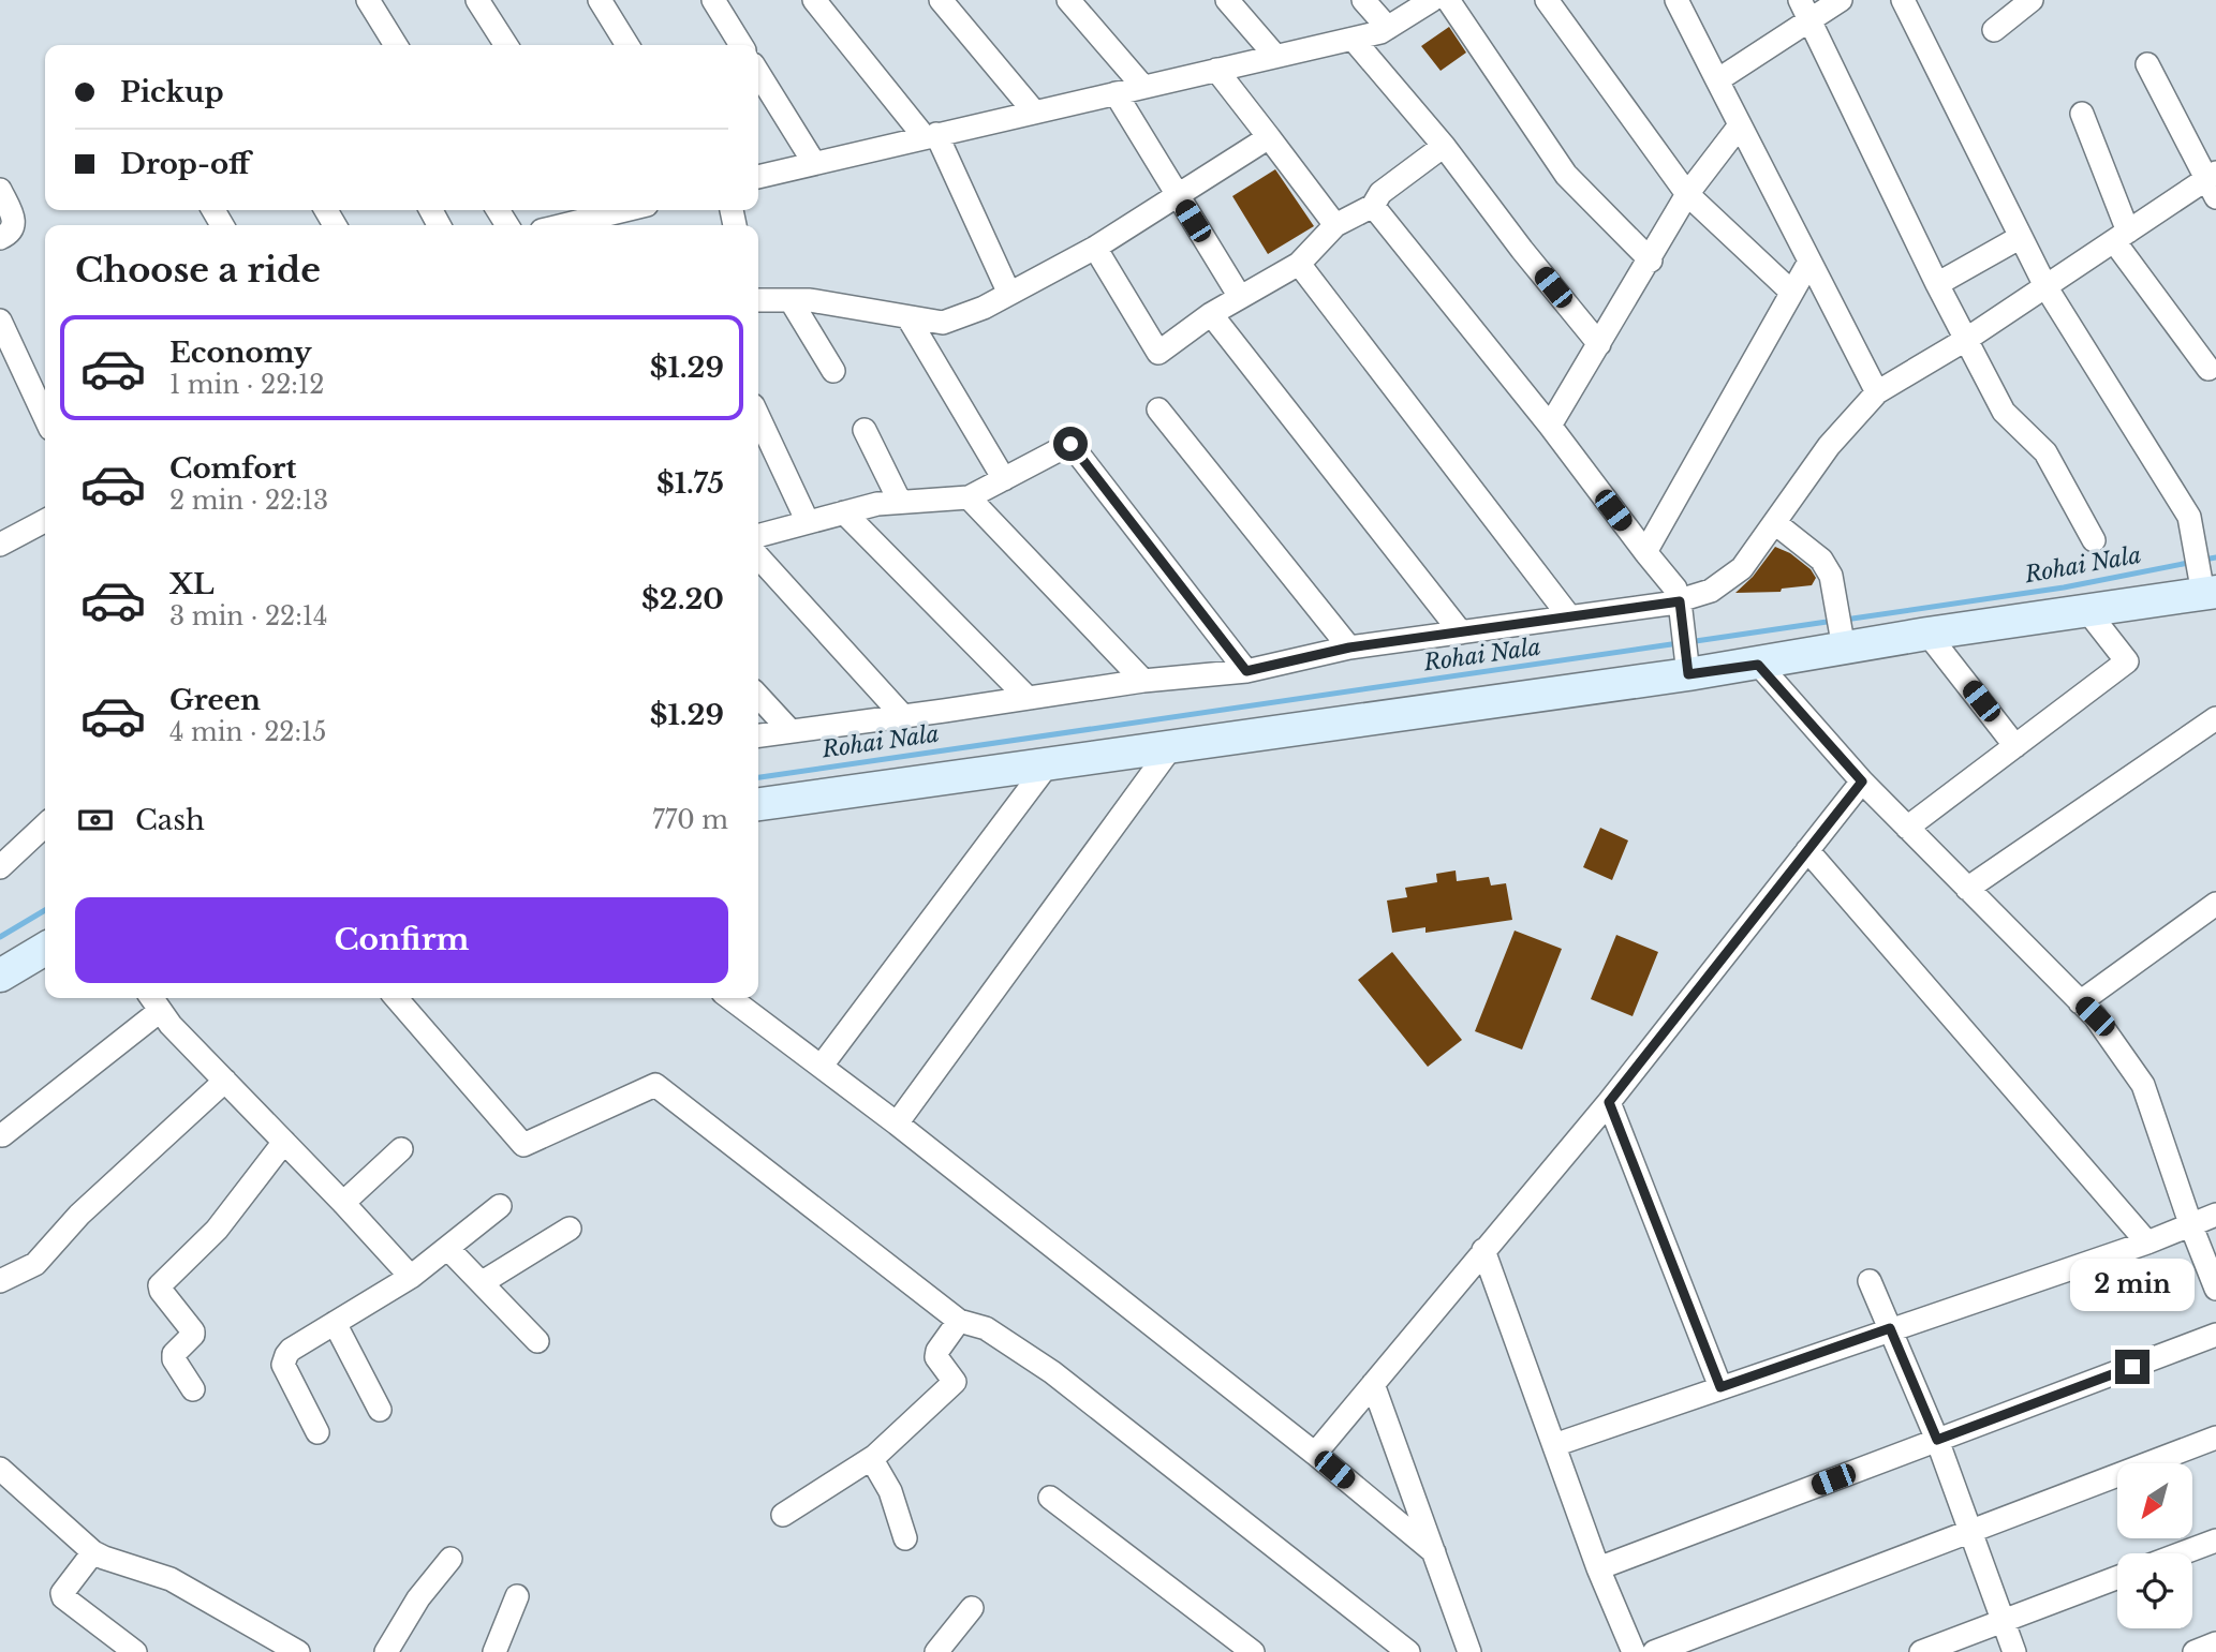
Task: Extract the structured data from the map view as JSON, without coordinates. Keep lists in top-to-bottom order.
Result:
{
  "water": ["Rohai Nala"],
  "north": "bottom left",
  "page": {
    "banner": ["Pickup", "Drop-off"],
    "heading": "Choose a ride",
    "list": [
      {
        "name": "Economy",
        "note": "1 min · 22:12",
        "value": "$1.29"
      },
      {
        "name": "Comfort",
        "note": "2 min · 22:13",
        "value": "$1.75"
      },
      {
        "name": "XL",
        "note": "3 min · 22:14",
        "value": "$2.20"
      },
      {
        "name": "Green",
        "note": "4 min · 22:15",
        "value": "$1.29"
      }
    ],
    "pay": ["Cash", "770 m"],
    "buttons": "Confirm",
    "bubble": "2 min"
  }
}
